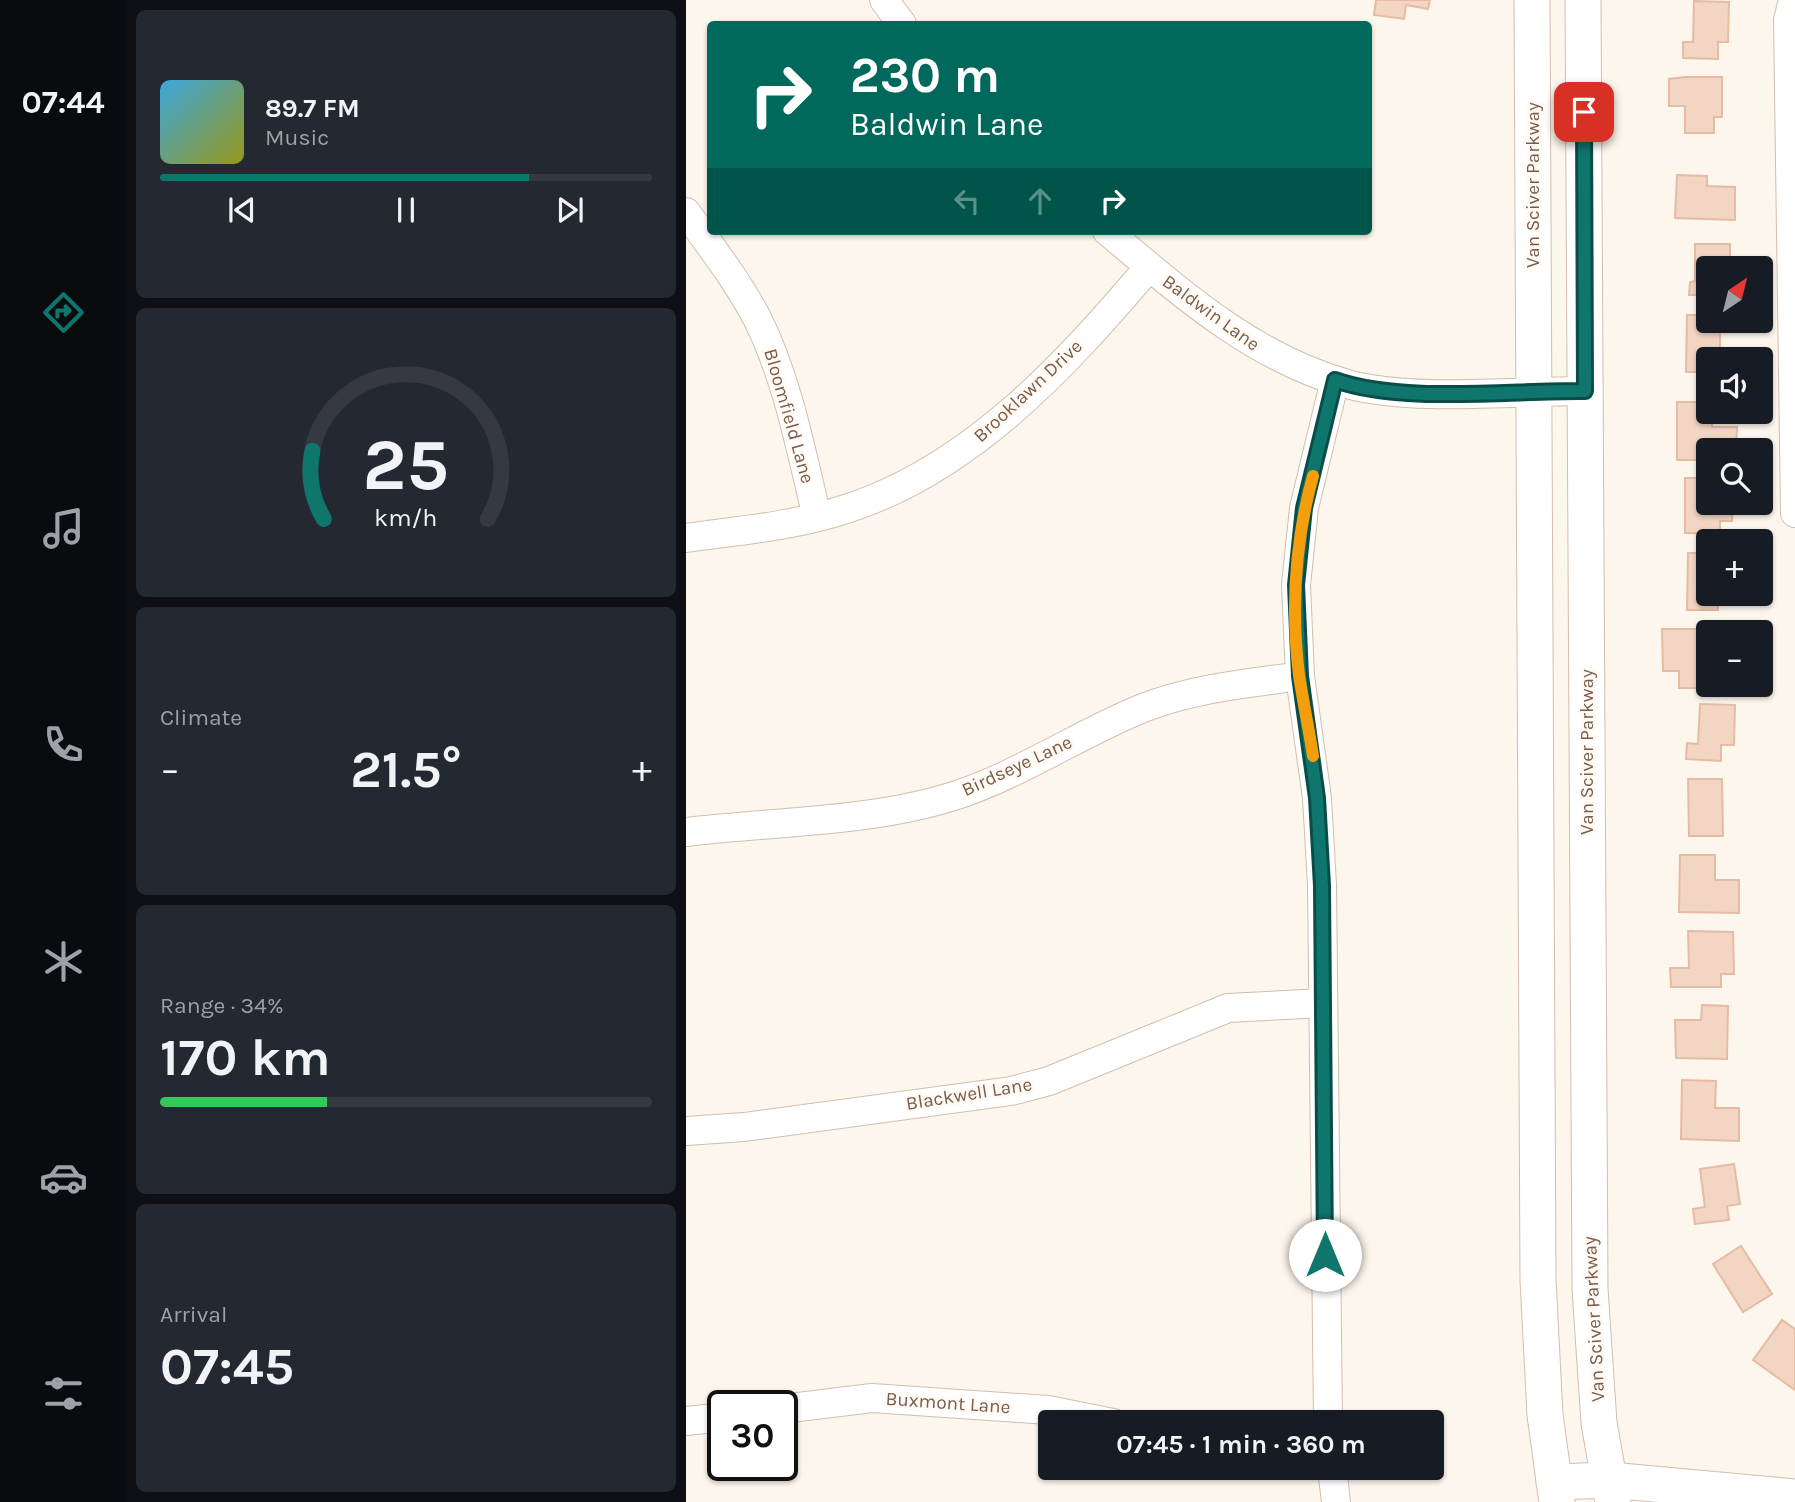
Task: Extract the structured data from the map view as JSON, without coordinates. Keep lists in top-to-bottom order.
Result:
{
  "streets": {
    "street": [
      "Van Sciver Parkway",
      "Baldwin Lane",
      "Brooklawn Drive",
      "Bloomfield Lane",
      "Birdseye Lane",
      "Blackwell Lane",
      "Buxmont Lane"
    ]
  },
  "crossings": [
    ["Van Sciver Parkway", "Baldwin Lane"],
    ["Baldwin Lane", "Brooklawn Drive"],
    ["Brooklawn Drive", "Bloomfield Lane"]
  ],
  "north": "top right",
  "page": {
    "tabs": "07:44",
    "turn": ["230 m", "Baldwin Lane"],
    "song": ["89.7 FM", "Music"],
    "map_buttons": ["+", "−"],
    "tile": [
      "Climate",
      ["Range · 34%", "170 km"],
      ["Arrival", "07:45"]
    ],
    "heat": ["−", "21.5°", "+"],
    "limit": "30",
    "trip": "07:45 · 1 min · 360 m",
    "gauge": ["25", "km/h"]
  }
}
